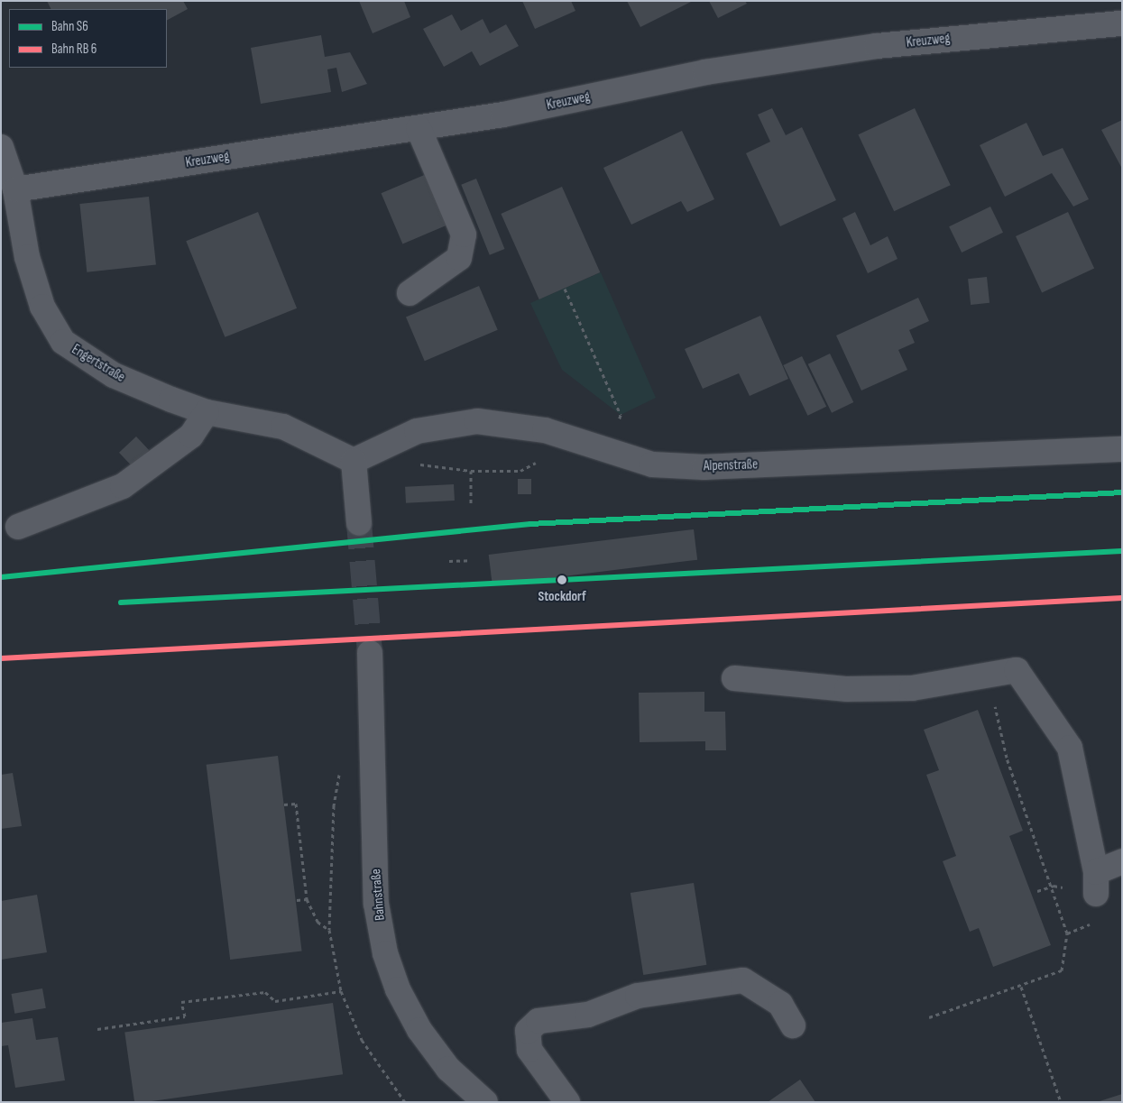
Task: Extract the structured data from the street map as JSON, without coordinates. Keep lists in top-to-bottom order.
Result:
{
  "streets": {
    "street": [
      "Kreuzweg",
      "Engertstraße",
      "Alpenstraße",
      "Bahnstraße"
    ]
  },
  "crossings": [
    ["Kreuzweg", "Engertstraße"],
    ["Engertstraße", "Alpenstraße"]
  ],
  "places": ["Stockdorf"],
  "lines": ["rail line S6"],
  "legend": ["Bahn S6", "Bahn RB 6"]
}
